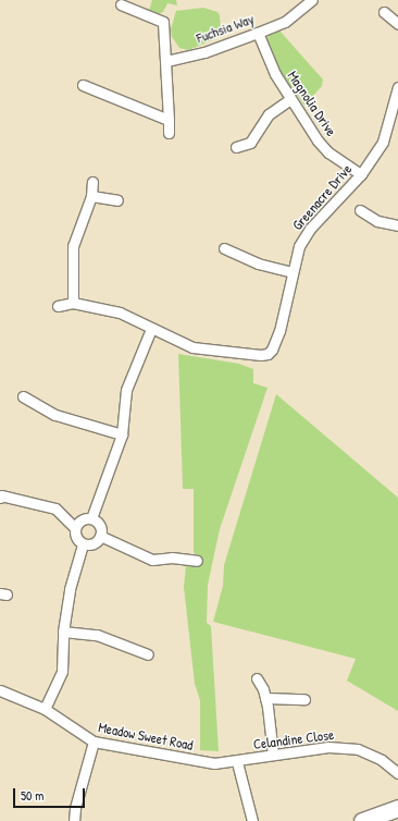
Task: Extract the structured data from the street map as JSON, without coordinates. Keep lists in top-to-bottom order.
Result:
{
  "streets": {
    "street": [
      "Fuchsia Way",
      "Magnolia Drive",
      "Greenacre Drive",
      "Meadow Sweet Road",
      "Celandine Close"
    ]
  },
  "crossings": [
    ["Fuchsia Way", "Magnolia Drive"],
    ["Magnolia Drive", "Greenacre Drive"],
    ["Meadow Sweet Road", "Celandine Close"]
  ],
  "scale_bar": "50 m"
}
